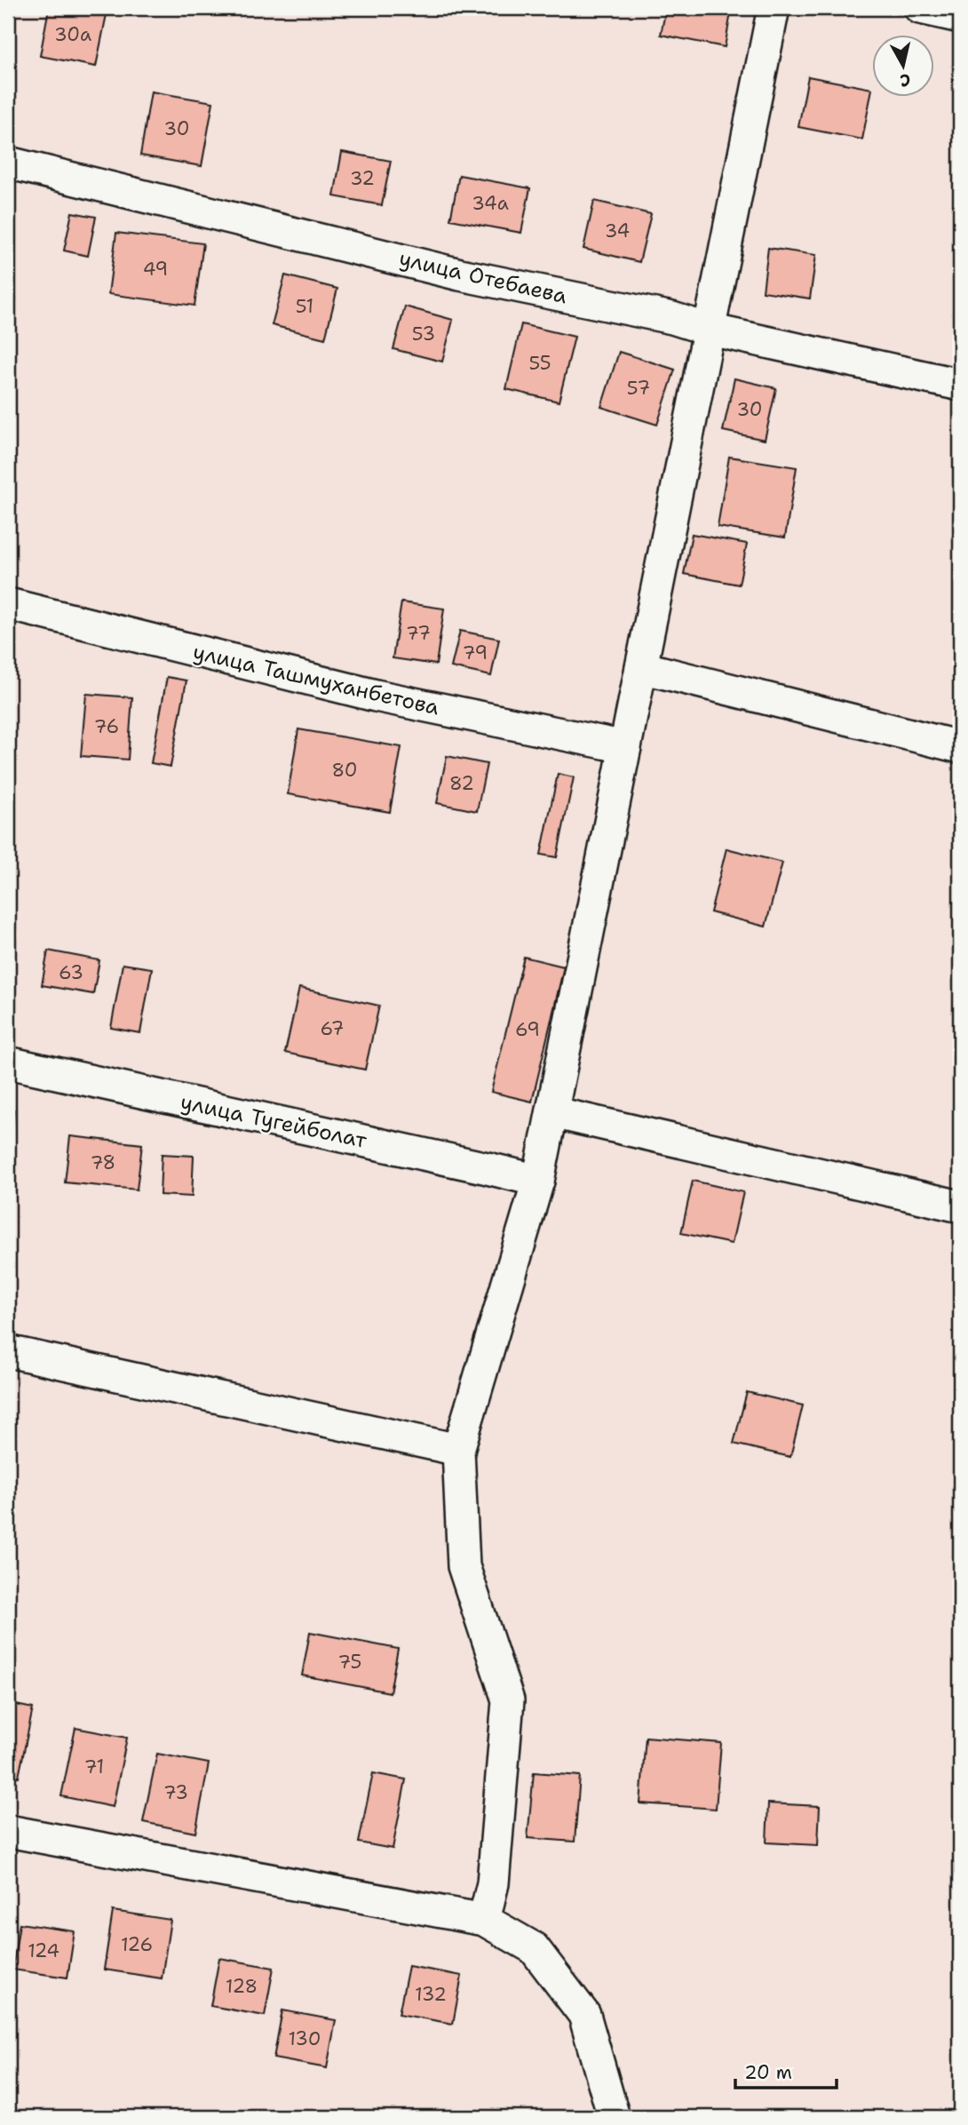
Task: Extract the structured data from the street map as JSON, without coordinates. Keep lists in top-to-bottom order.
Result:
{
  "streets": {
    "street": ["улица Отебаева", "улица Ташмуханбетова", "улица Тугейболат"]
  },
  "house_numbers": [
    "30а",
    "30",
    "32",
    "34а",
    "34",
    "49",
    "51",
    "53",
    "55",
    "57",
    "30",
    "77",
    "79",
    "76",
    "80",
    "82",
    "63",
    "67",
    "69",
    "78",
    "75",
    "71",
    "73",
    "126",
    "124",
    "128",
    "132",
    "130"
  ],
  "scale_bar": "20 m",
  "north": "bottom"
}
